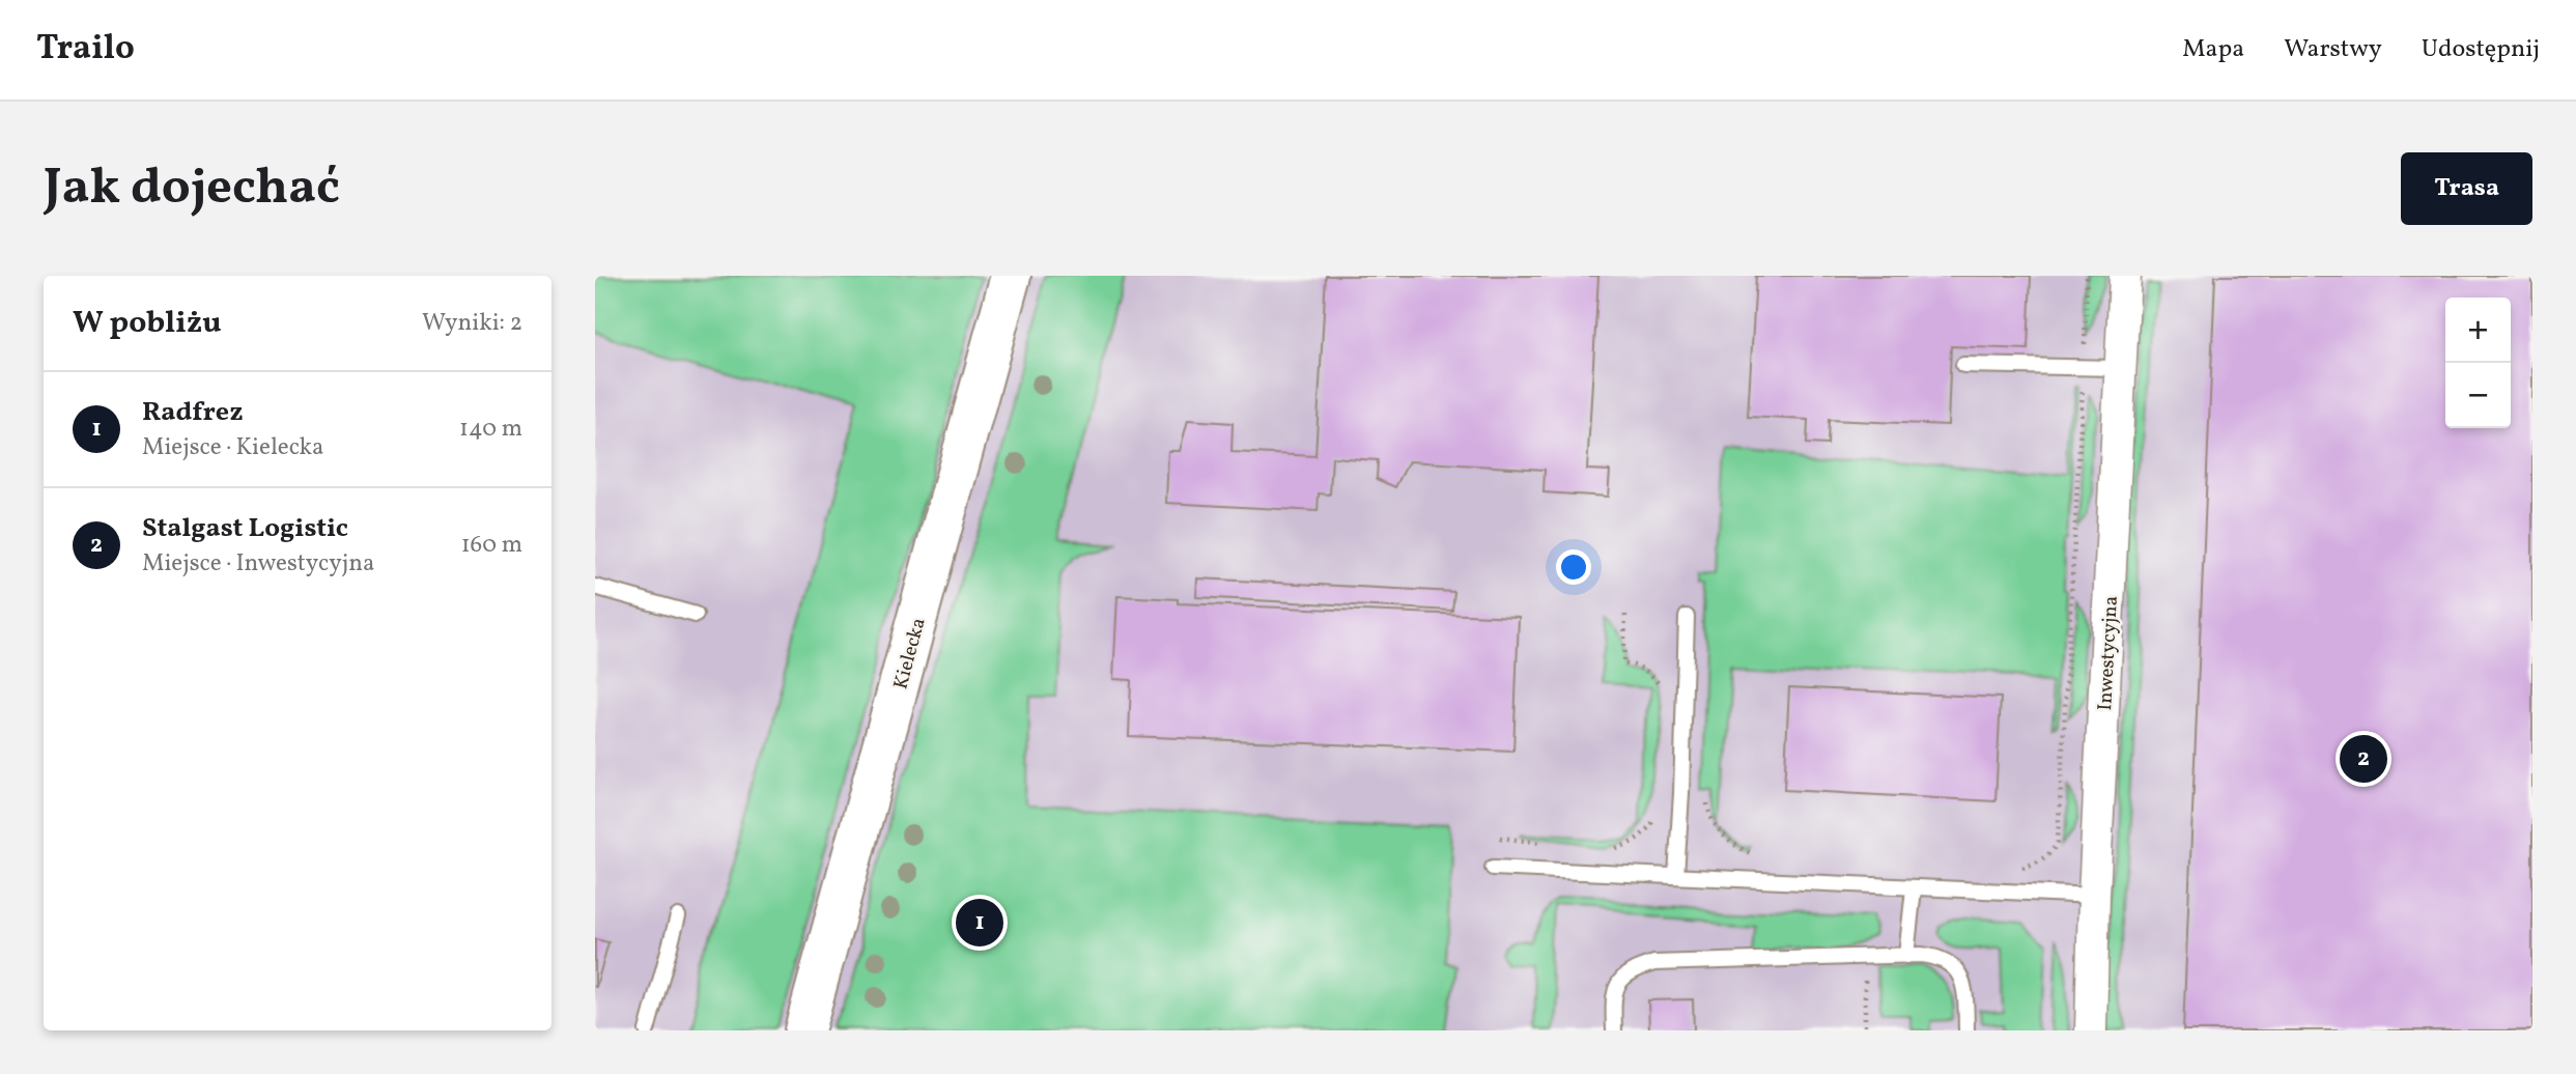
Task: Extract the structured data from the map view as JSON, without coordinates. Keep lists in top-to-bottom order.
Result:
{
  "streets": {
    "main road": ["Kielecka"],
    "street": ["Inwestycyjna"]
  },
  "page": {
    "header": "Trailo",
    "nav": ["Mapa", "Warstwy", "Udostępnij"],
    "buttons": "Trasa",
    "title": "Jak dojechać",
    "heading": ["W pobliżu", "Wyniki: 2"],
    "map_buttons": ["+", "−"],
    "list": [
      {
        "mark": "1",
        "name": "Radfrez",
        "note": "Miejsce · Kielecka",
        "value": "140 m"
      },
      {
        "mark": "2",
        "name": "Stalgast Logistic",
        "note": "Miejsce · Inwestycyjna",
        "value": "160 m"
      }
    ],
    "pins": ["2", "1"]
  }
}
